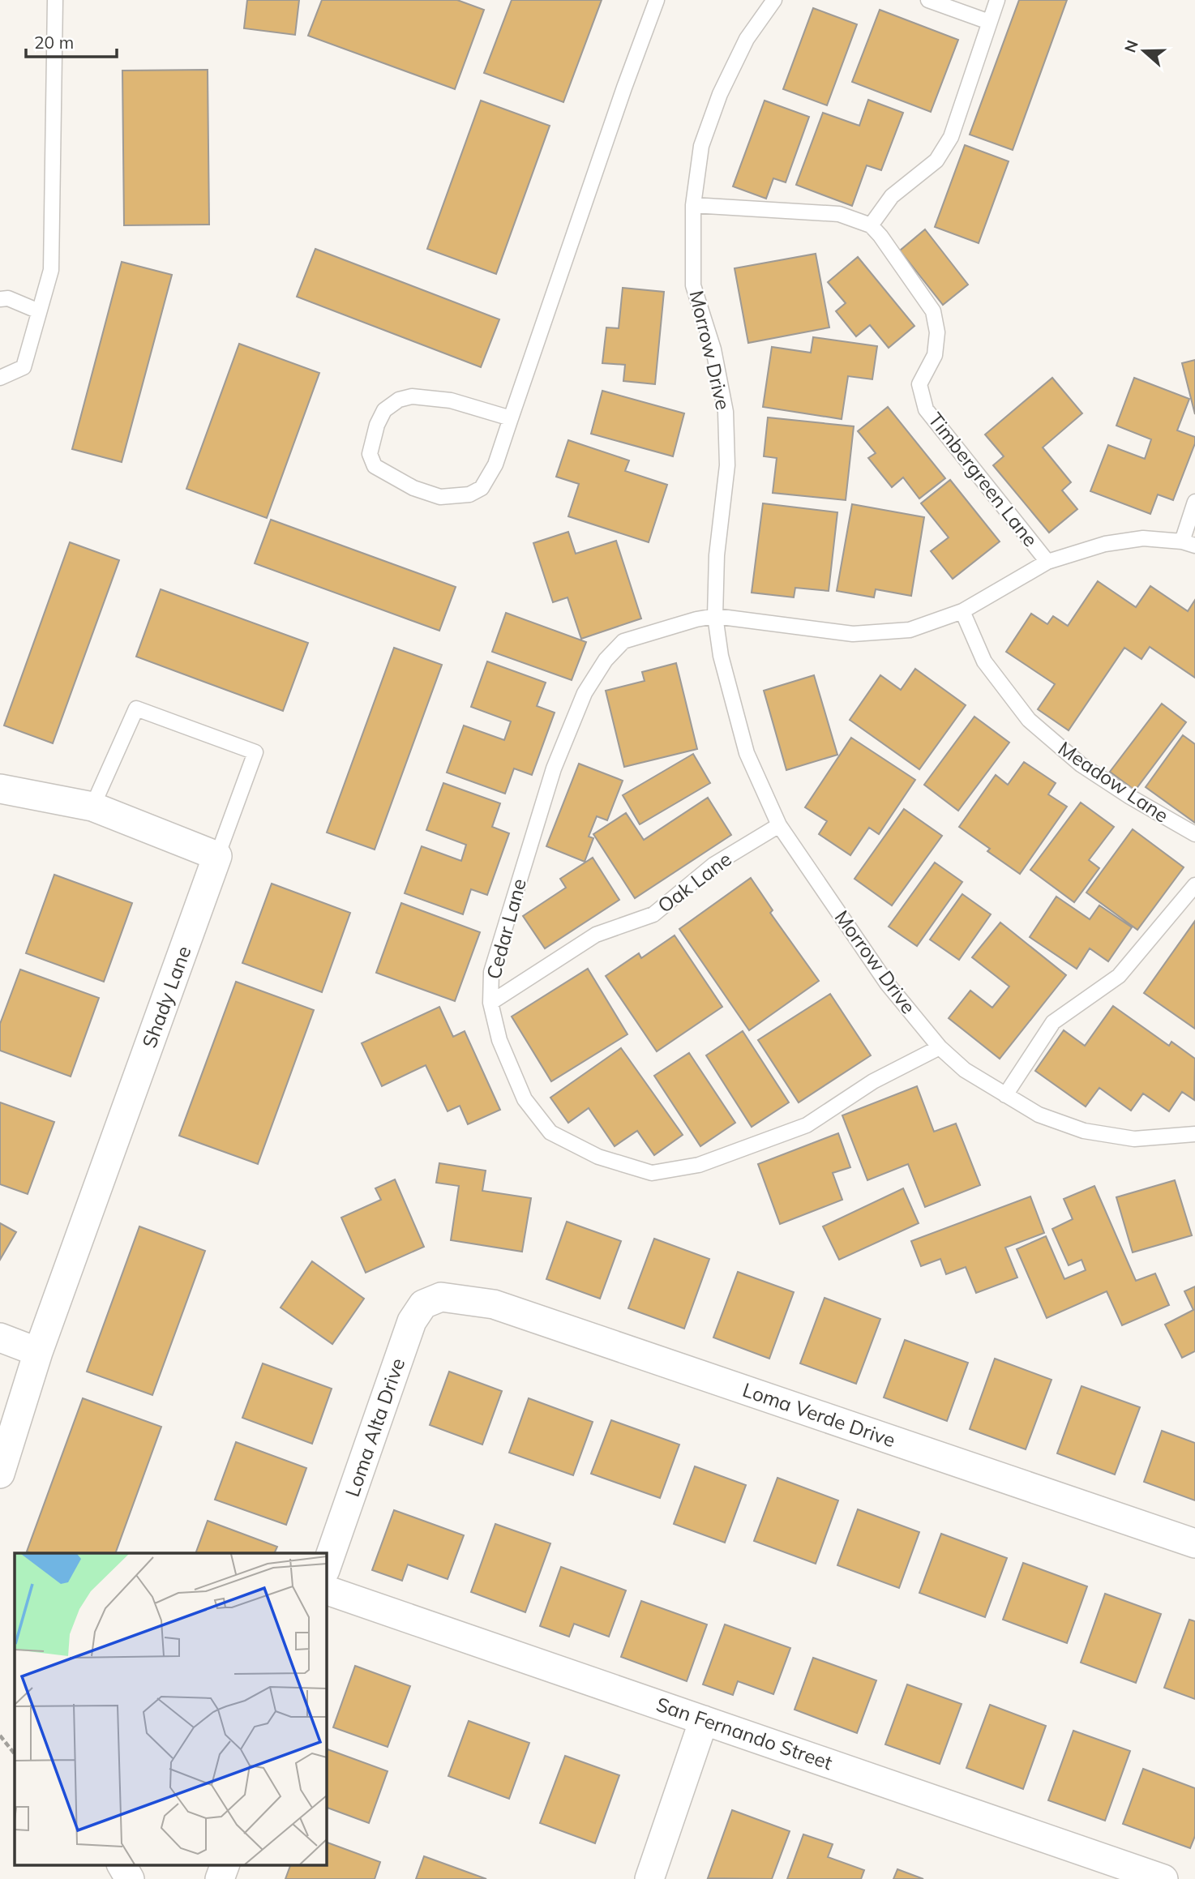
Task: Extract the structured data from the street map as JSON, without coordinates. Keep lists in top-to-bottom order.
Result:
{
  "streets": {
    "street": [
      "Shady Lane",
      "Loma Verde Drive",
      "Loma Alta Drive",
      "San Fernando Street"
    ],
    "lane": [
      "Morrow Drive",
      "Timbergreen Lane",
      "Meadow Lane",
      "Oak Lane",
      "Cedar Lane"
    ]
  },
  "crossings": [
    ["Morrow Drive", "Oak Lane"],
    ["Morrow Drive", "Cedar Lane"],
    ["Oak Lane", "Cedar Lane"],
    ["Loma Verde Drive", "Loma Alta Drive"]
  ],
  "scale_bar": "20 m",
  "north": "left"
}
